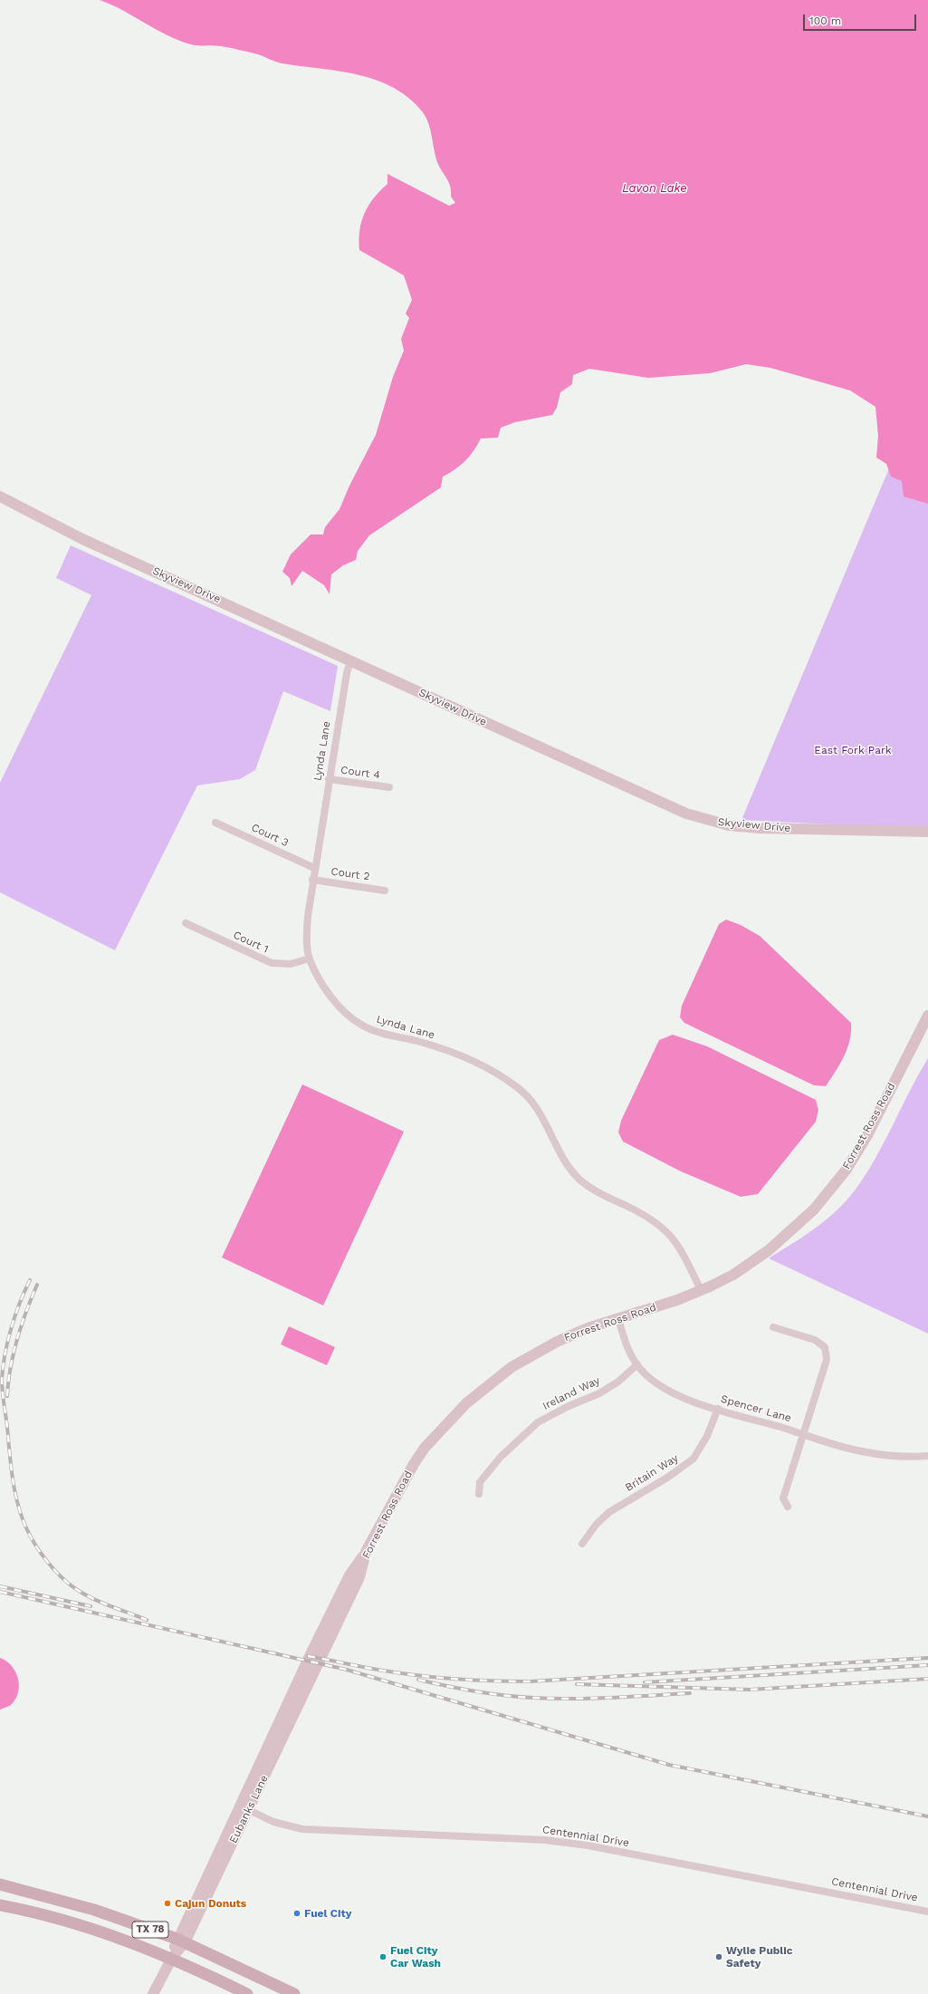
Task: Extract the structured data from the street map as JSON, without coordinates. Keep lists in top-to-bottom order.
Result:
{
  "streets": {
    "main road": ["TX 78"],
    "street": [
      "Skyview Drive",
      "Lynda Lane",
      "Court 4",
      "Court 3",
      "Court 2",
      "Court 1",
      "Forrest Ross Road",
      "Ireland Way",
      "Spencer Lane",
      "Britain Way",
      "Eubanks Lane",
      "Centennial Drive"
    ]
  },
  "crossings": [
    ["Skyview Drive", "Lynda Lane"],
    ["Lynda Lane", "Court 4"],
    ["Lynda Lane", "Court 3"],
    ["Lynda Lane", "Court 2"],
    ["Lynda Lane", "Court 1"],
    ["Lynda Lane", "Forrest Ross Road"],
    ["Forrest Ross Road", "Spencer Lane"],
    ["Forrest Ross Road", "Eubanks Lane"],
    ["Ireland Way", "Spencer Lane"],
    ["Spencer Lane", "Britain Way"],
    ["Eubanks Lane", "Centennial Drive"],
    ["Eubanks Lane", "TX 78"]
  ],
  "water": ["Lavon Lake"],
  "parks": ["East Fork Park"],
  "places": [
    "Cajun Donuts",
    "Fuel City",
    "Fuel City Car Wash",
    "Wylie Public Safety"
  ],
  "scale_bar": "100 m"
}
